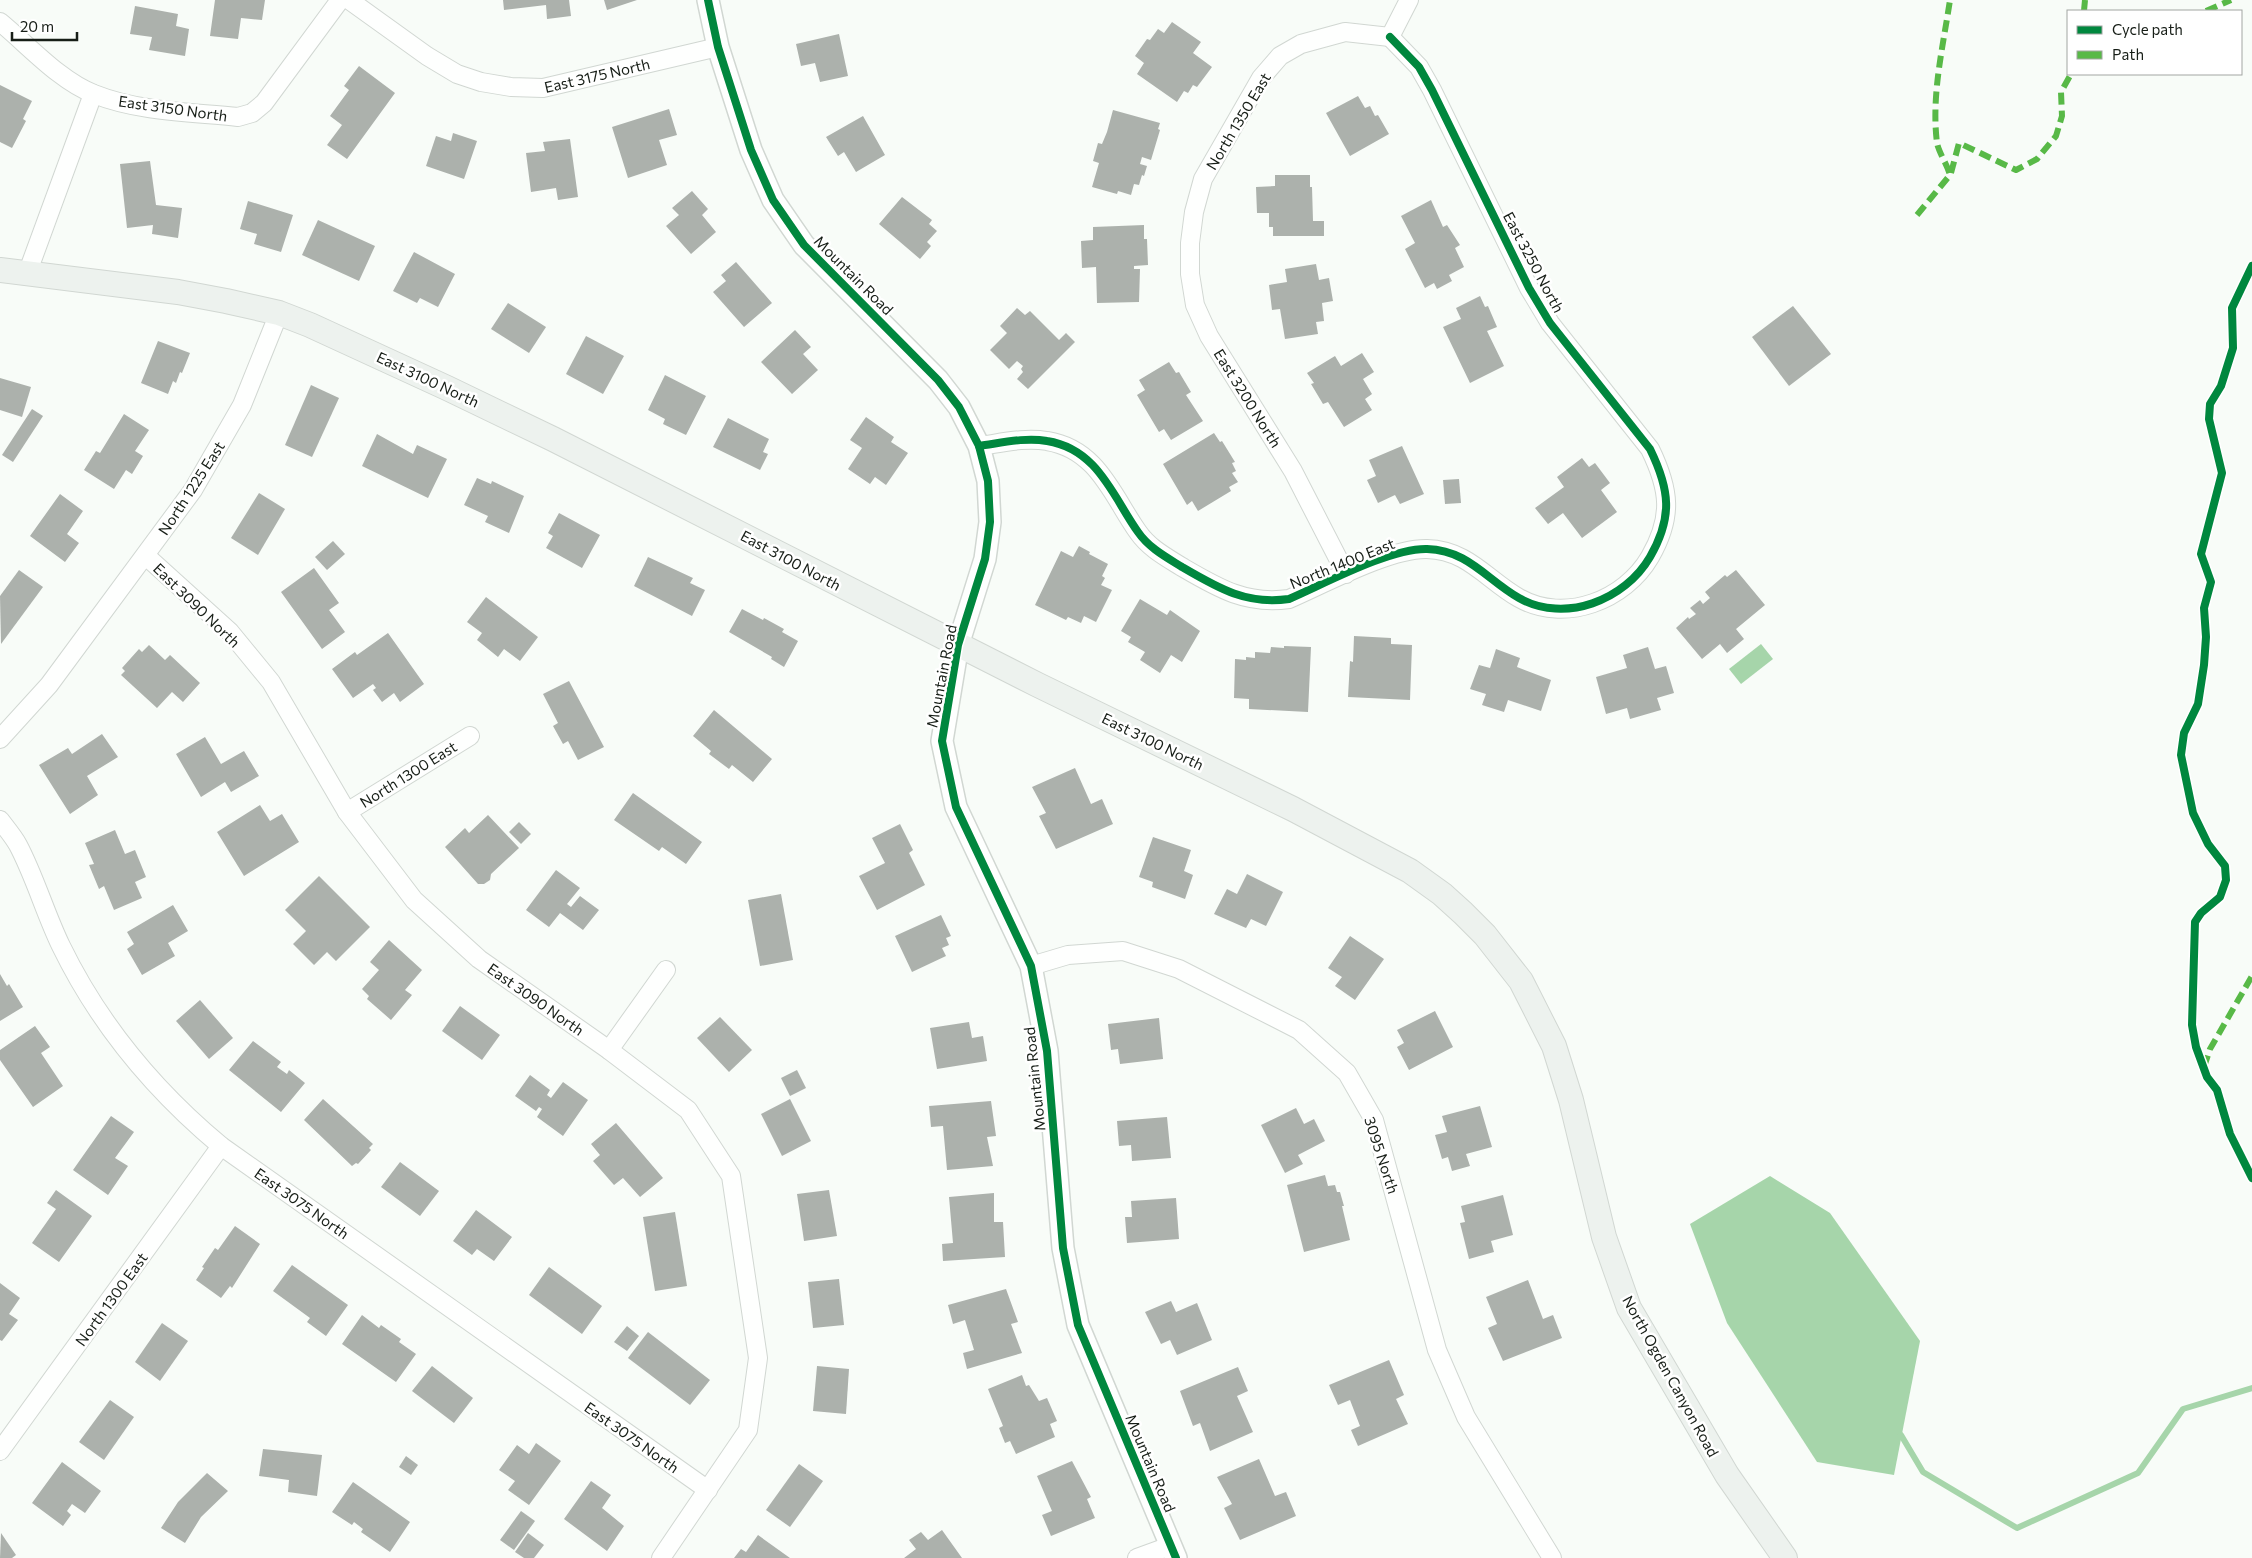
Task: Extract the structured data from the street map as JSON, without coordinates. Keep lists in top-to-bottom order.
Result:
{
  "streets": {
    "main road": ["East 3100 North", "North Ogden Canyon Road"],
    "street": [
      "East 3175 North",
      "East 3150 North",
      "North 1350 East",
      "East 3250 North",
      "Mountain Road",
      "East 3200 North",
      "North 1225 East",
      "North 1400 East",
      "East 3090 North",
      "North 1300 East",
      "3095 North",
      "East 3075 North"
    ]
  },
  "crossings": [
    ["East 3175 North", "Mountain Road"],
    ["North 1350 East", "East 3250 North"],
    ["North 1350 East", "East 3200 North"],
    ["East 3250 North", "North 1400 East"],
    ["Mountain Road", "East 3100 North"],
    ["Mountain Road", "North 1400 East"],
    ["Mountain Road", "3095 North"],
    ["East 3100 North", "North 1225 East"],
    ["East 3100 North", "North Ogden Canyon Road"],
    ["East 3200 North", "North 1400 East"],
    ["North 1225 East", "East 3090 North"],
    ["East 3090 North", "North 1300 East"],
    ["East 3090 North", "East 3075 North"],
    ["North 1300 East", "East 3075 North"]
  ],
  "legend": ["Cycle path", "Path"],
  "scale_bar": "20 m"
}
